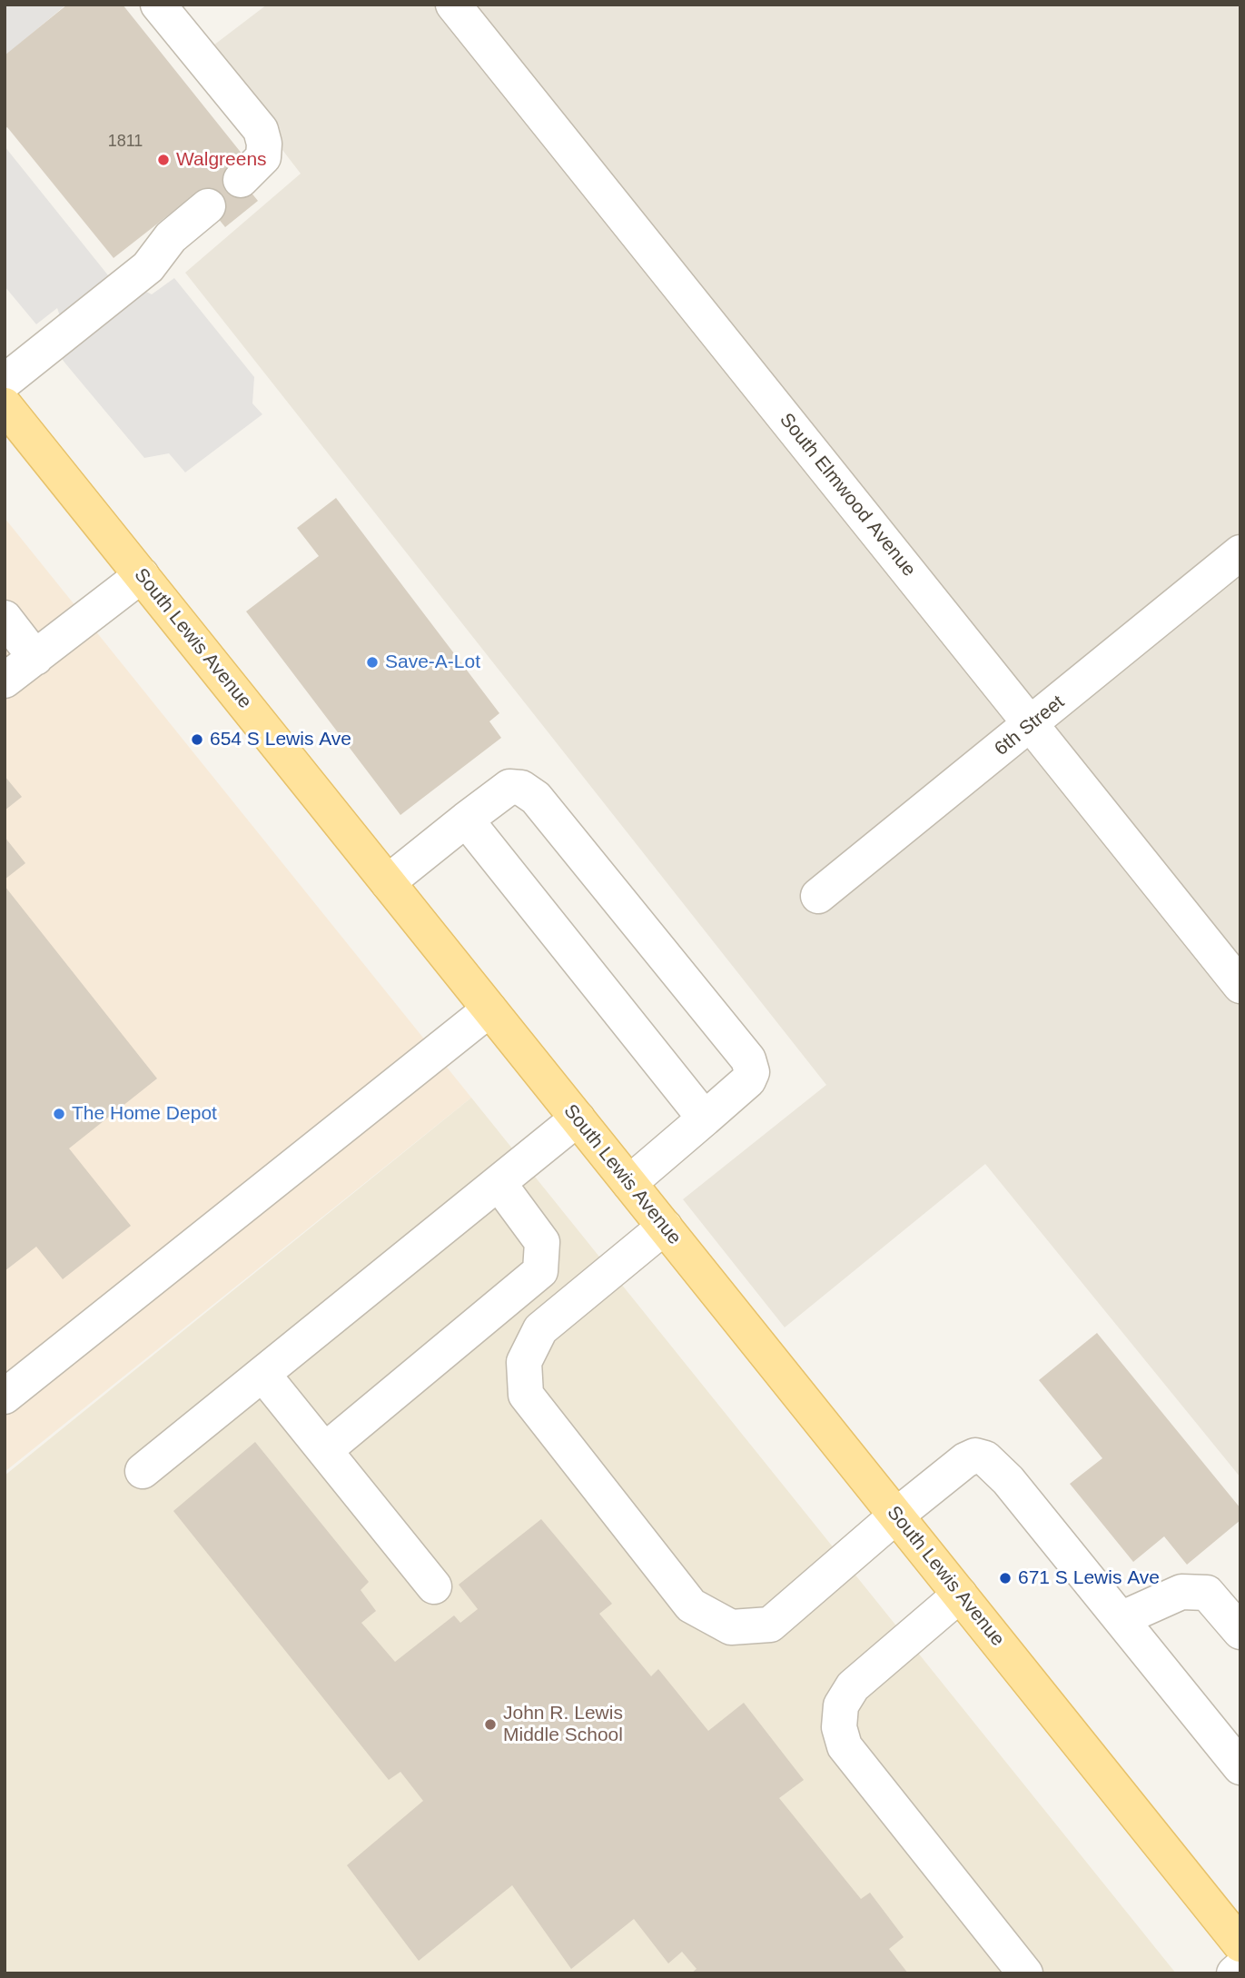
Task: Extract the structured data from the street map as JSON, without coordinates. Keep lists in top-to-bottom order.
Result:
{
  "streets": {
    "main road": ["South Lewis Avenue"],
    "street": ["South Elmwood Avenue", "6th Street"]
  },
  "crossings": [
    ["South Elmwood Avenue", "6th Street"]
  ],
  "places": [
    "Walgreens",
    "Save-A-Lot",
    "654 S Lewis Ave",
    "The Home Depot",
    "671 S Lewis Ave",
    "John R. Lewis Middle School"
  ],
  "house_numbers": ["1811"]
}
